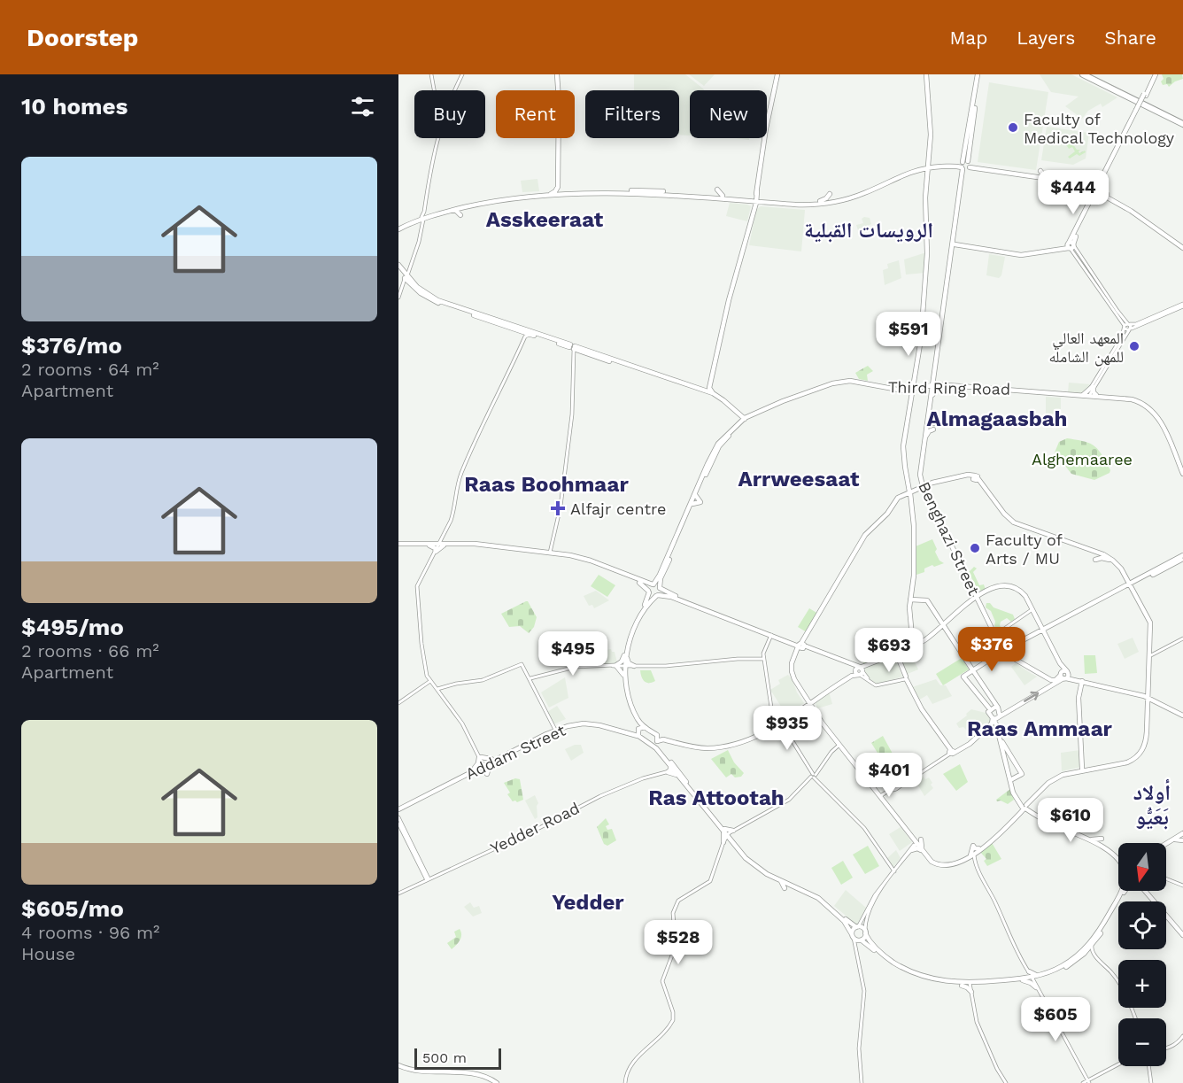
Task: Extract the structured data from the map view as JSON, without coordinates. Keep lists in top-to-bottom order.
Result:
{
  "streets": {
    "main road": ["Third Ring Road", "Benghazi Street", "Addam Street"],
    "street": ["Yedder Road"]
  },
  "crossings": [
    ["Third Ring Road", "Benghazi Street"]
  ],
  "districts": [
    "Asskeeraat",
    "الرويسات القبلية",
    "Almagaasbah",
    "Arrweesaat",
    "Raas Boohmaar",
    "Raas Ammaar",
    "أولاد بَعَيُّو",
    "Ras Attootah",
    "Yedder"
  ],
  "parks": ["Alghemaaree"],
  "places": {
    "other": ["Faculty of Medical Technology", "المعهد العالي للمهن الشامله", "Faculty of Arts / MU"],
    "health": ["Alfajr centre"]
  },
  "scale_bar": "500 m",
  "north": "bottom",
  "page": {
    "header": "Doorstep",
    "nav": ["Map", "Layers", "Share"],
    "heading": "10 homes",
    "chip": [
      "Buy",
      "Rent",
      "Filters",
      "New"
    ],
    "list": [
      {
        "name": "$376/mo",
        "note": "2 rooms · 64 m² · Apartment"
      },
      {
        "name": "$495/mo",
        "note": "2 rooms · 66 m² · Apartment"
      },
      {
        "name": "$605/mo",
        "note": "4 rooms · 96 m² · House"
      }
    ],
    "price": [
      "$444",
      "$591",
      "$376",
      "$693",
      "$495",
      "$935",
      "$401",
      "$610",
      "$528",
      "$605"
    ],
    "map_buttons": ["+", "−"],
    "scale": "500 m"
  }
}
